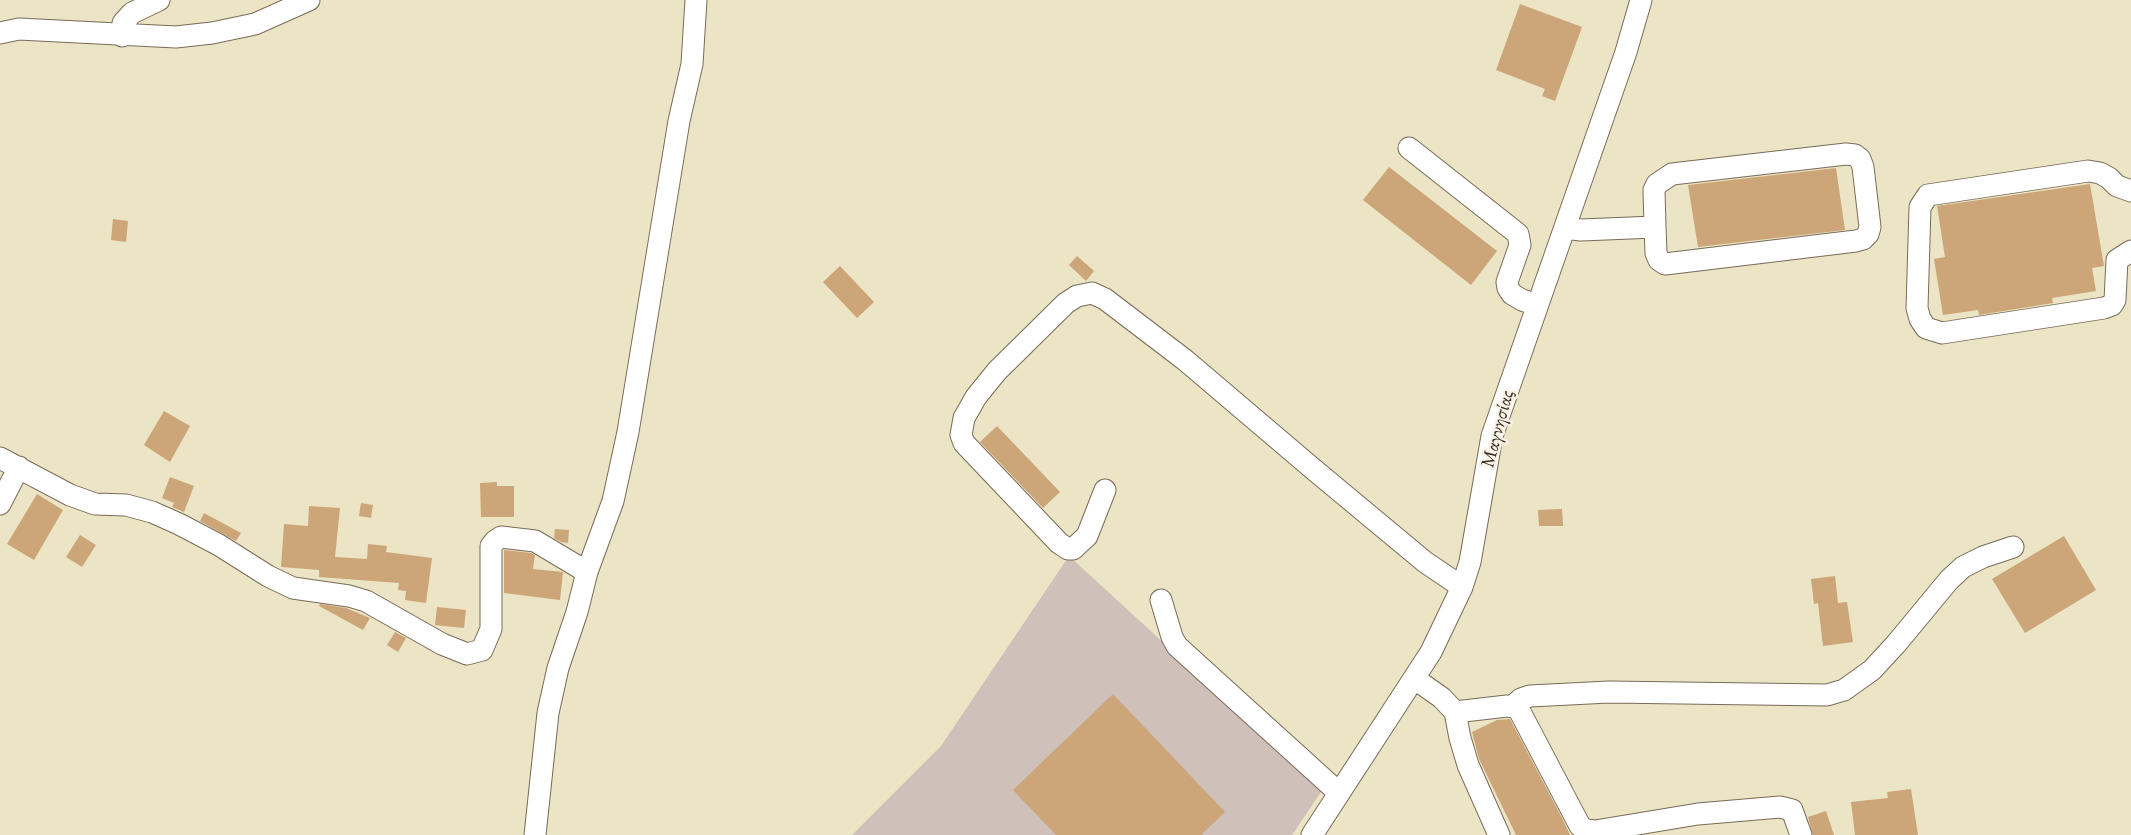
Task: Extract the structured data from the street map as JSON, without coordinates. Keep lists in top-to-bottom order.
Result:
{
  "streets": {
    "street": ["Μαγνησίας"]
  }
}
